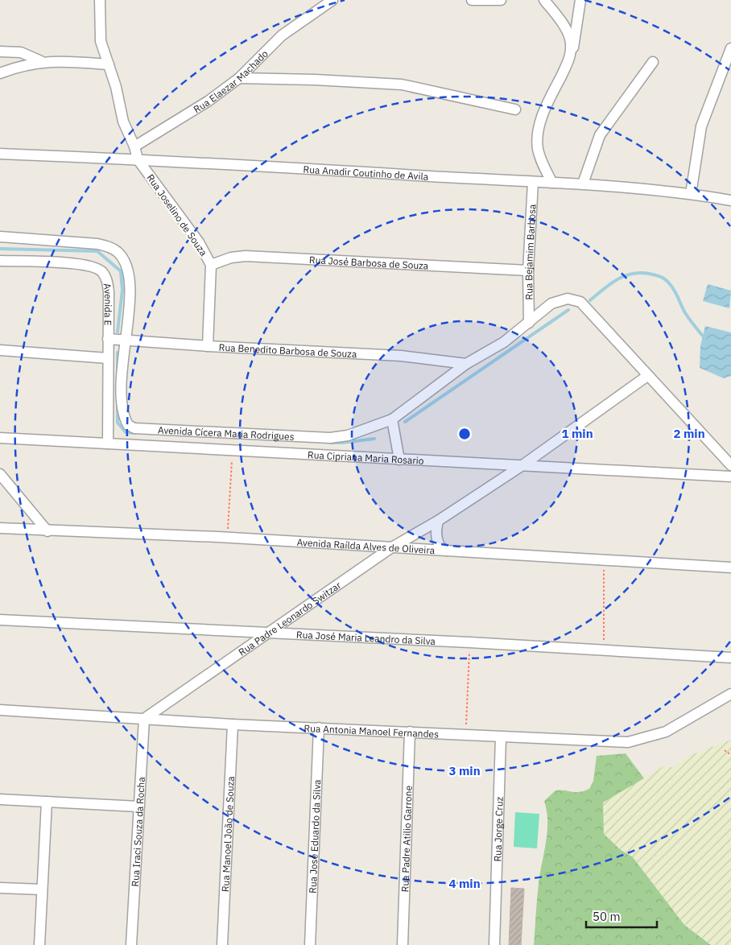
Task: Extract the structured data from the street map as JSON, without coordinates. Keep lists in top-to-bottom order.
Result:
{
  "streets": {
    "street": [
      "Rua Elaezar Machado",
      "Rua Anadir Coutinho de Avila",
      "Rua Joselino de Souza",
      "Rua Bejamim Barbosa",
      "Rua José Barbosa de Souza",
      "Avenida E",
      "Rua Benedito Barbosa de Souza",
      "Avenida Cícera Maria Rodrigues",
      "Rua Cipriana Maria Rosario",
      "Avenida Raílda Alves de Oliveira",
      "Rua Padre Leonardo Switzar",
      "Rua José Maria Leandro da Silva",
      "Rua Antonia Manoel Fernandes",
      "Rua Jorge Cruz",
      "Rua Iraci Souza da Rocha",
      "Rua Manoel João de Souza",
      "Rua José Eduardo da Silva",
      "Rua Padre Atilio Garrone"
    ]
  },
  "crossings": [
    ["Rua Anadir Coutinho de Avila", "Rua Joselino de Souza"],
    ["Rua Anadir Coutinho de Avila", "Rua Bejamim Barbosa"],
    ["Rua Joselino de Souza", "Rua José Barbosa de Souza"],
    ["Rua Joselino de Souza", "Rua Benedito Barbosa de Souza"],
    ["Rua Bejamim Barbosa", "Rua José Barbosa de Souza"],
    ["Rua Bejamim Barbosa", "Avenida Cícera Maria Rodrigues"],
    ["Avenida E", "Rua Benedito Barbosa de Souza"],
    ["Avenida E", "Rua Cipriana Maria Rosario"],
    ["Rua Benedito Barbosa de Souza", "Avenida Cícera Maria Rodrigues"],
    ["Avenida Cícera Maria Rodrigues", "Rua Padre Leonardo Switzar"],
    ["Rua Cipriana Maria Rosario", "Rua Padre Leonardo Switzar"],
    ["Avenida Raílda Alves de Oliveira", "Rua Padre Leonardo Switzar"],
    ["Rua Padre Leonardo Switzar", "Rua José Maria Leandro da Silva"],
    ["Rua Padre Leonardo Switzar", "Rua Antonia Manoel Fernandes"],
    ["Rua Padre Leonardo Switzar", "Rua Iraci Souza da Rocha"],
    ["Rua Antonia Manoel Fernandes", "Rua Jorge Cruz"],
    ["Rua Antonia Manoel Fernandes", "Rua Iraci Souza da Rocha"],
    ["Rua Antonia Manoel Fernandes", "Rua Manoel João de Souza"],
    ["Rua Antonia Manoel Fernandes", "Rua José Eduardo da Silva"],
    ["Rua Antonia Manoel Fernandes", "Rua Padre Atilio Garrone"]
  ],
  "scale_bar": "50 m",
  "rings": [
    "1 min",
    "2 min",
    "3 min",
    "4 min"
  ]
}
